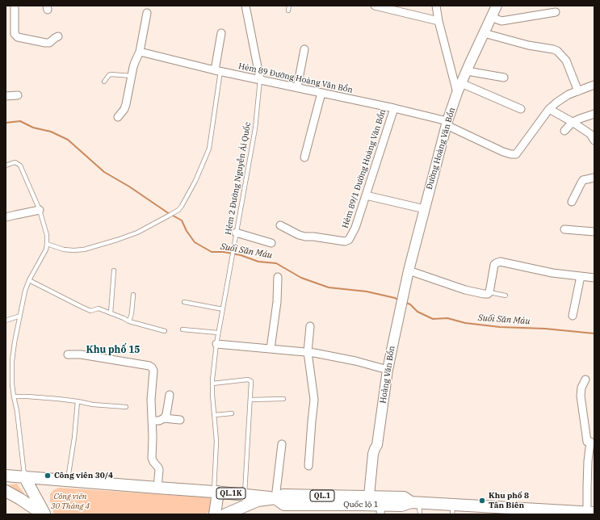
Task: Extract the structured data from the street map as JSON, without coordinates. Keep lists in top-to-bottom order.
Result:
{
  "streets": {
    "main road": [
      "Đường Hoàng Văn Bổn",
      "Hoàng Văn Bổn",
      "QL.1K",
      "QL.1",
      "Quốc lộ 1"
    ],
    "street": ["Hẻm 89 Đường Hoàng Văn Bổn", "Hẻm 89/1 Đường Hoàng Văn Bổn"],
    "lane": ["Hẻm 2 Đường Nguyễn Ái Quốc"]
  },
  "crossings": [
    ["Hẻm 89 Đường Hoàng Văn Bổn", "Đường Hoàng Văn Bổn"],
    ["Hẻm 89 Đường Hoàng Văn Bổn", "Hẻm 89/1 Đường Hoàng Văn Bổn"],
    ["Hẻm 89 Đường Hoàng Văn Bổn", "Hẻm 2 Đường Nguyễn Ái Quốc"],
    ["Đường Hoàng Văn Bổn", "Hoàng Văn Bổn"],
    ["Hẻm 2 Đường Nguyễn Ái Quốc", "QL.1K"],
    ["Hoàng Văn Bổn", "Quốc lộ 1"],
    ["QL.1K", "Quốc lộ 1"]
  ],
  "districts": ["Khu phố 15"],
  "water": ["Suối Săn Máu"],
  "parks": ["Công viên 30 Tháng 4"],
  "places": ["Công viên 30/4", "Khu phố 8 Tân Biên"]
}
